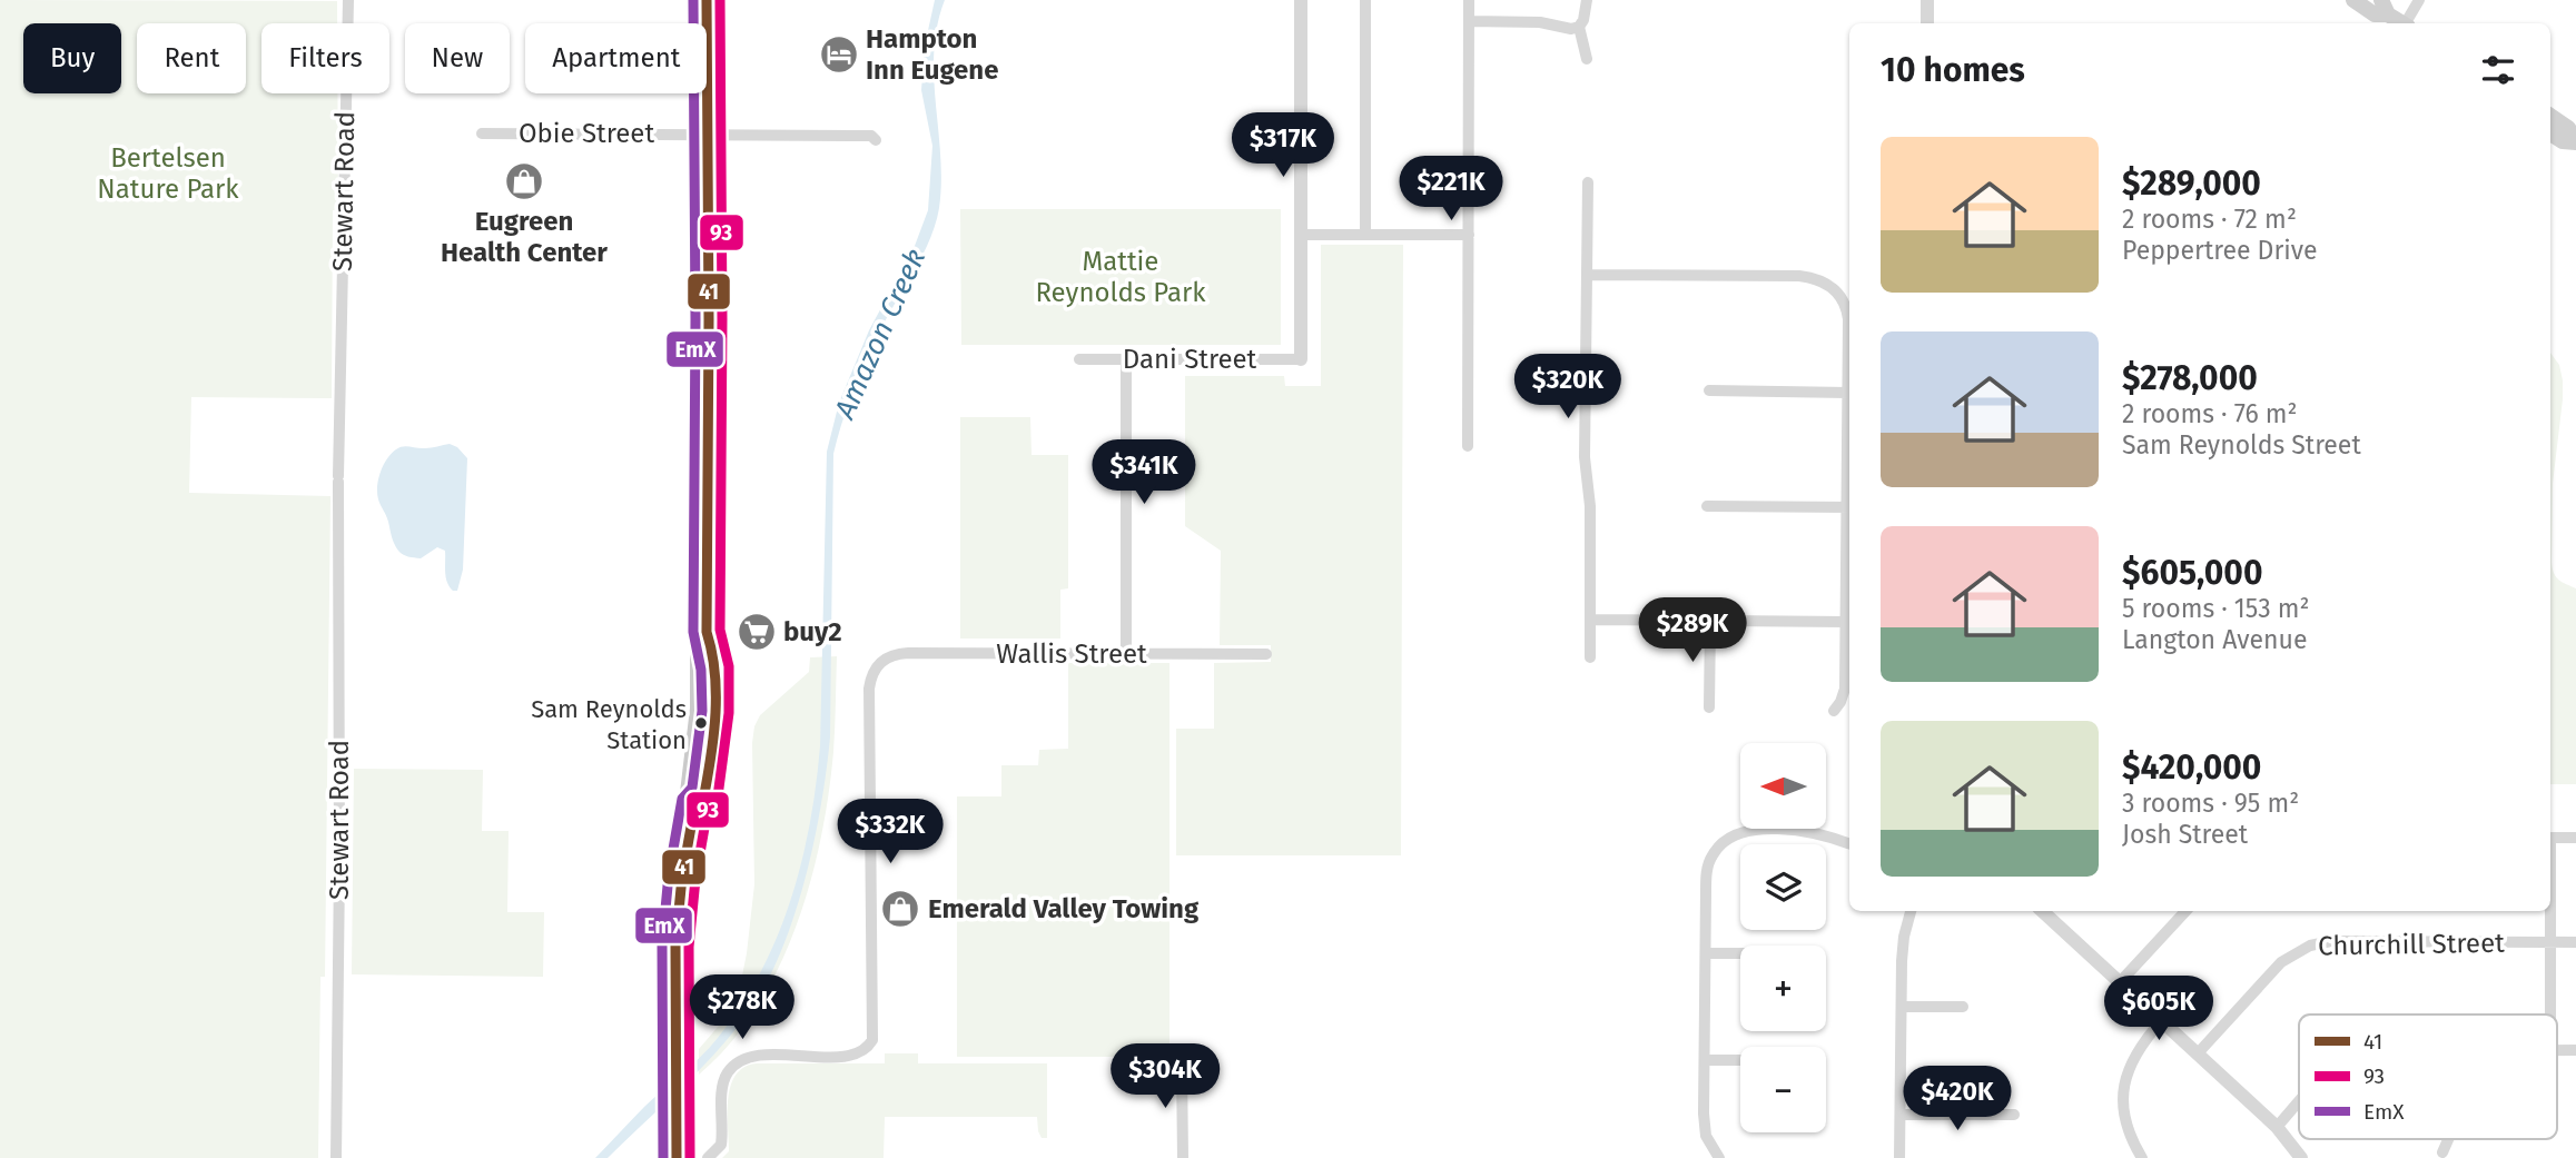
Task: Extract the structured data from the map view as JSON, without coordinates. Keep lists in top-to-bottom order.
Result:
{
  "streets": {
    "street": [
      "Obie Street",
      "Stewart Road",
      "Dani Street",
      "Wallis Street",
      "Churchill Street"
    ]
  },
  "water": ["Amazon Creek"],
  "parks": ["Bertelsen Nature Park", "Mattie Reynolds Park"],
  "places": {
    "hotel": ["Hampton Inn Eugene"],
    "shop": ["Eugreen Health Center", "Emerald Valley Towing"],
    "supermarket": ["buy2"],
    "other": ["Sam Reynolds Station"]
  },
  "lines": ["transit line 41", "transit line 93", "transit line EmX"],
  "legend": ["41", "93", "EmX"],
  "north": "left",
  "page": {
    "chip": [
      "Buy",
      "Rent",
      "Filters",
      "New",
      "Apartment"
    ],
    "heading": "10 homes",
    "price": [
      "$317K",
      "$221K",
      "$320K",
      "$341K",
      "$289K",
      "$332K",
      "$278K",
      "$605K",
      "$304K",
      "$420K"
    ],
    "list": [
      {
        "name": "$289,000",
        "note": "2 rooms · 72 m² · Peppertree Drive"
      },
      {
        "name": "$278,000",
        "note": "2 rooms · 76 m² · Sam Reynolds Street"
      },
      {
        "name": "$605,000",
        "note": "5 rooms · 153 m² · Langton Avenue"
      },
      {
        "name": "$420,000",
        "note": "3 rooms · 95 m² · Josh Street"
      }
    ],
    "map_buttons": ["+", "−"]
  }
}
